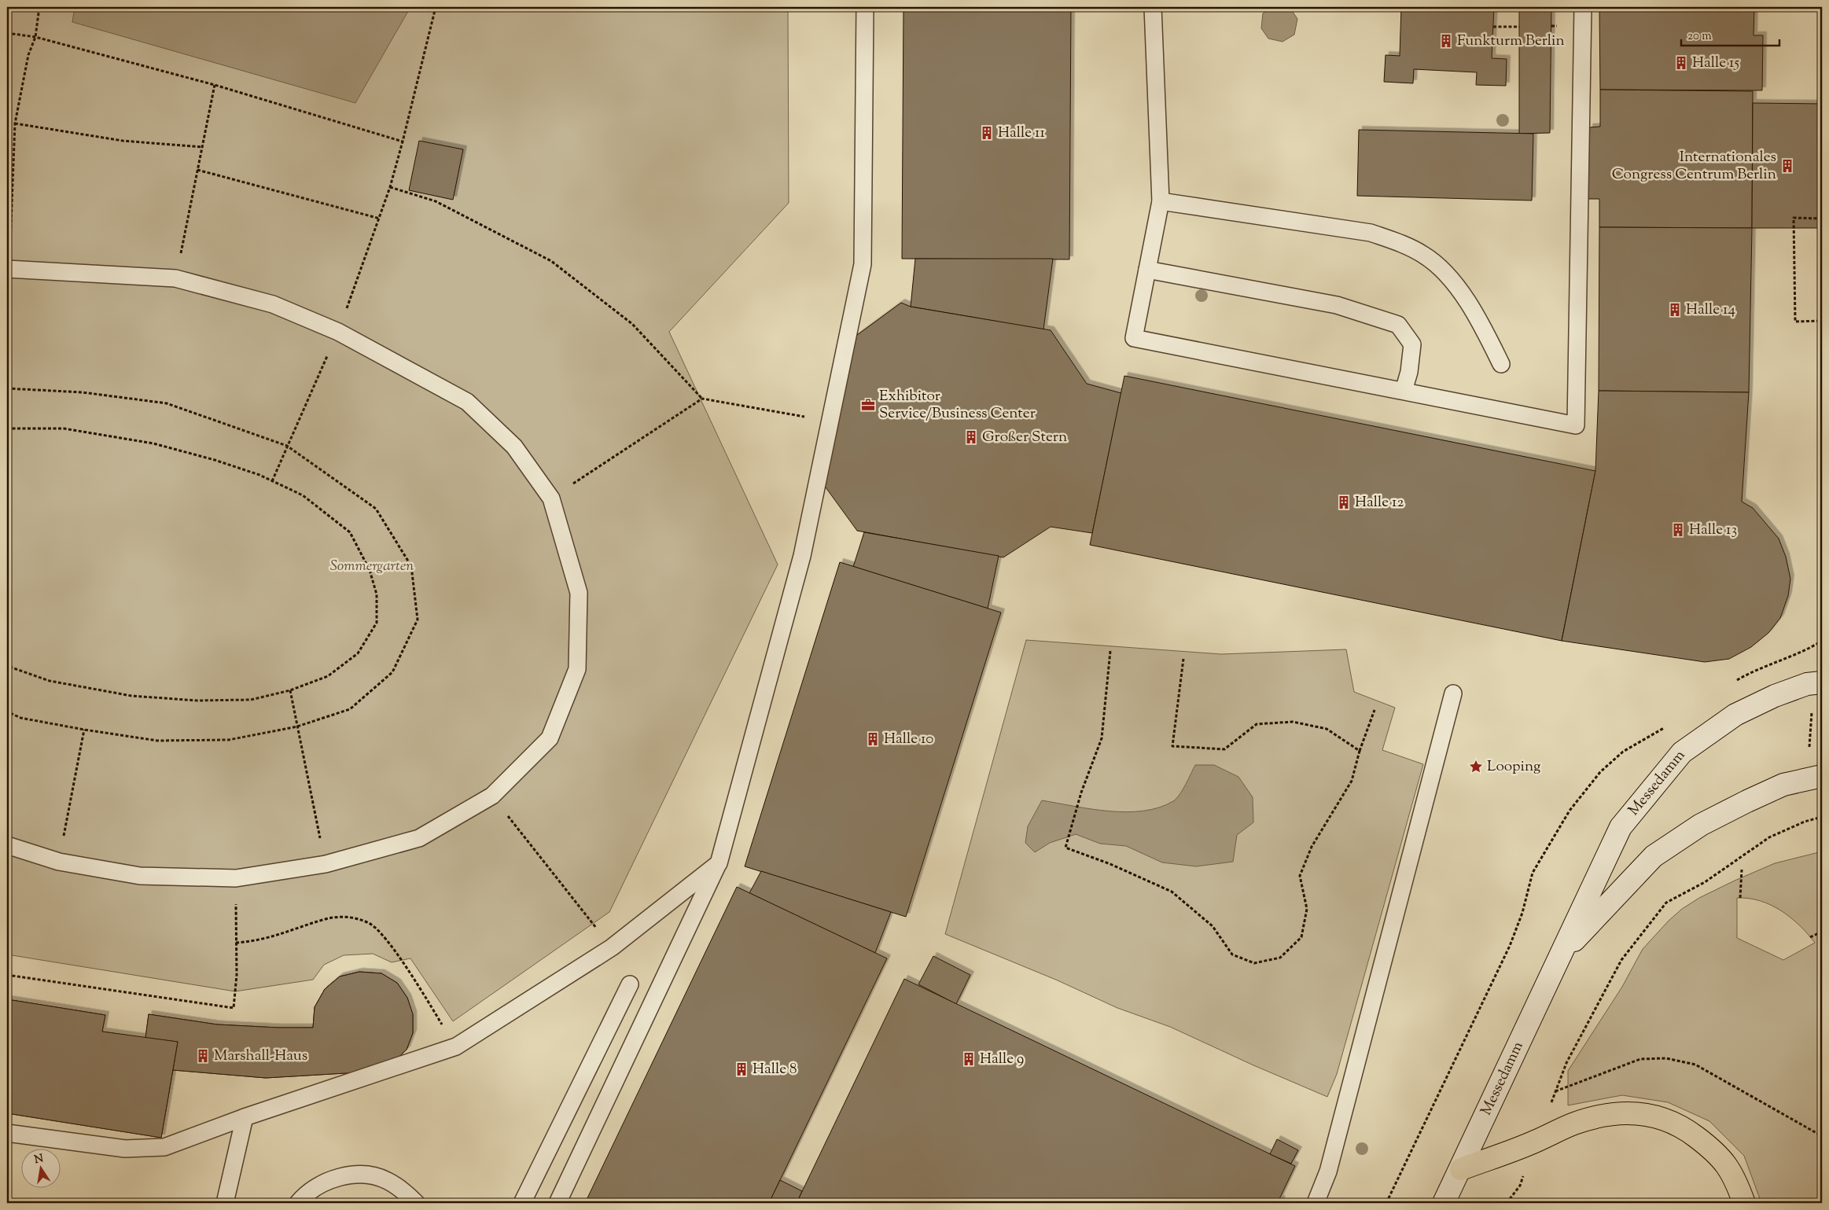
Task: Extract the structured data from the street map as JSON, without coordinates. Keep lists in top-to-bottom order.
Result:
{
  "streets": {
    "main road": ["Messedamm"]
  },
  "parks": ["Sommergarten"],
  "places": {
    "building": [
      "Funkturm Berlin",
      "Halle 15",
      "Halle 11",
      "Internationales Congress Centrum Berlin",
      "Halle 14",
      "Großer Stern",
      "Halle 12",
      "Halle 13",
      "Halle 10",
      "Marshall-Haus",
      "Halle 9",
      "Halle 8"
    ],
    "office": ["Exhibitor Service/Business Center"],
    "place": ["Looping"]
  },
  "scale_bar": "20 m",
  "north": "top"
}
